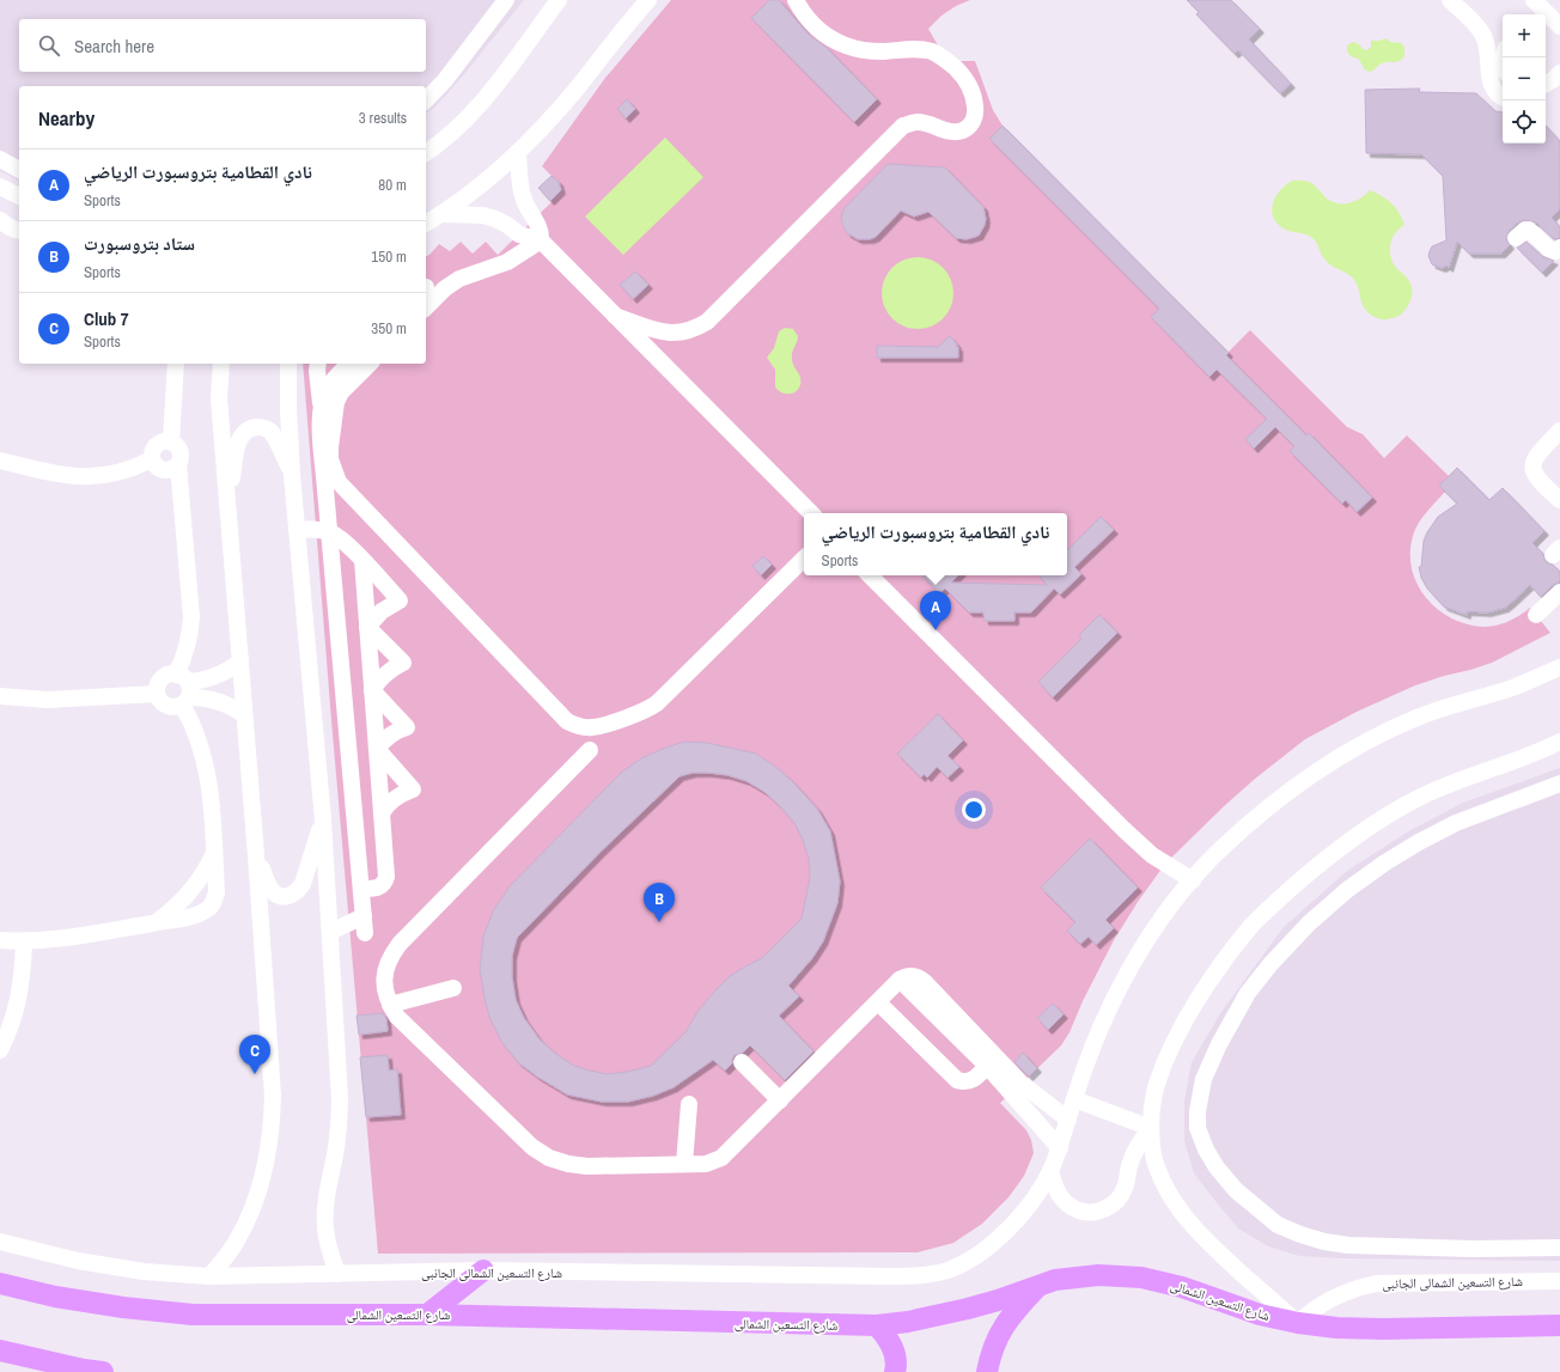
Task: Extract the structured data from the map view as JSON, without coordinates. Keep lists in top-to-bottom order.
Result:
{
  "streets": {
    "main road": ["شارع التسعين الشمالى"],
    "street": ["شارع التسعين الشمالى الجانبى"]
  },
  "crossings": [
    ["شارع التسعين الشمالى الجانبى", "شارع التسعين الشمالى"]
  ],
  "page": {
    "map_buttons": ["+", "−"],
    "search": "Search here",
    "heading": ["Nearby", "3 results"],
    "list": [
      {
        "mark": "A",
        "name": "نادي القطامية بتروسبورت الرياضي",
        "note": "Sports",
        "value": "80 m"
      },
      {
        "mark": "B",
        "name": "ستاد بتروسبورت",
        "note": "Sports",
        "value": "150 m"
      },
      {
        "mark": "C",
        "name": "Club 7",
        "note": "Sports",
        "value": "350 m"
      }
    ],
    "popup": ["نادي القطامية بتروسبورت الرياضي", "Sports"],
    "pins": ["A", "B", "C"]
  }
}
